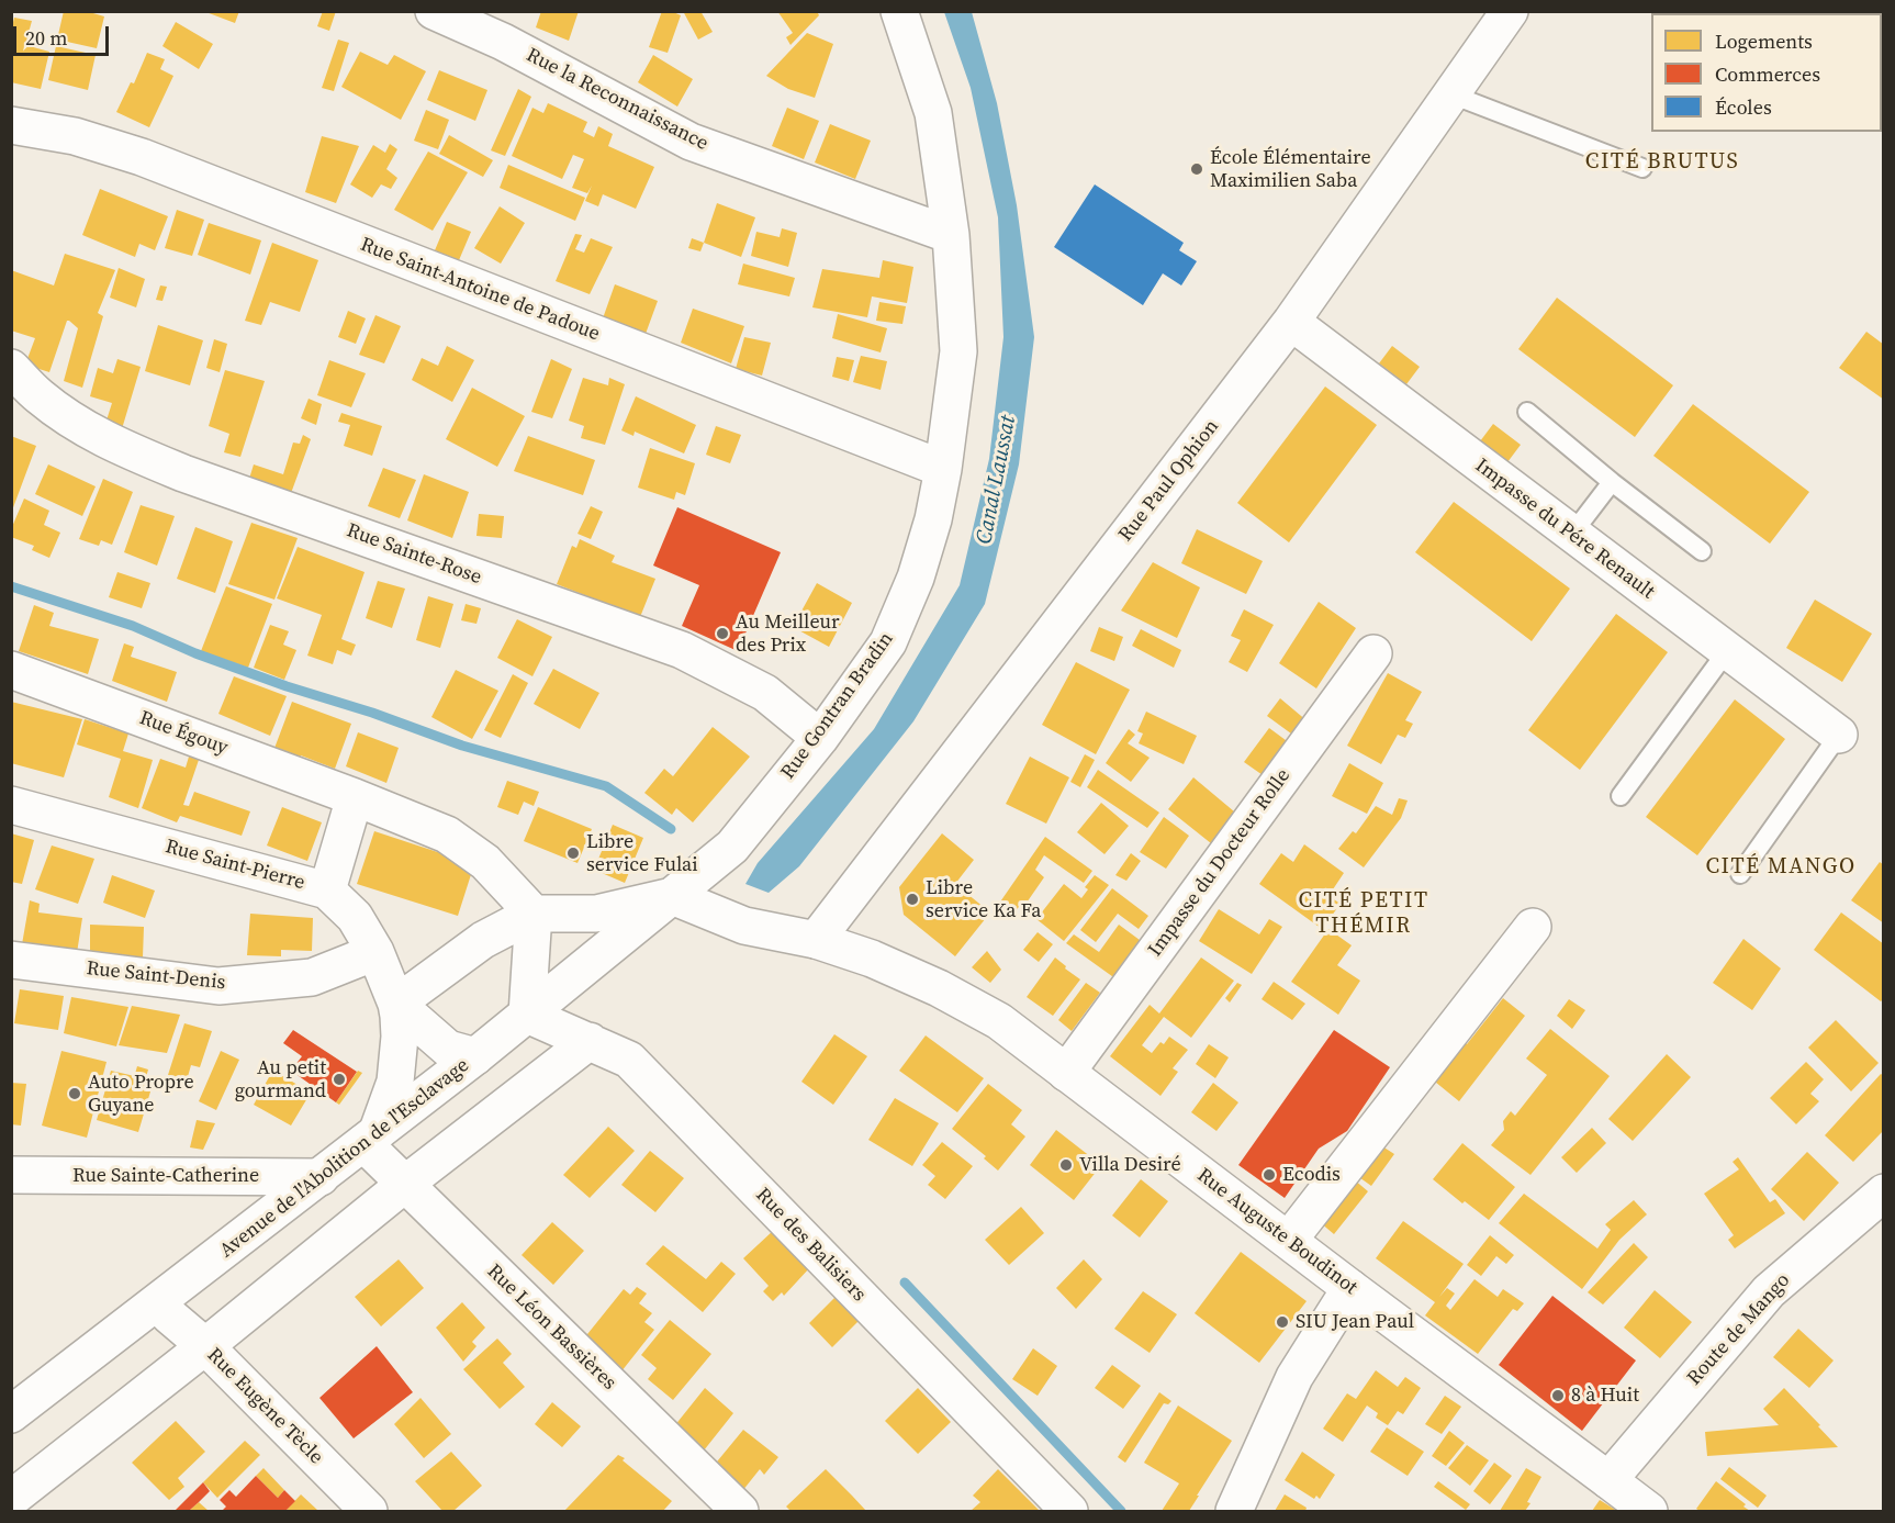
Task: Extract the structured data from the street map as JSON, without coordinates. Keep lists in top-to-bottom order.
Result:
{
  "streets": {
    "street": [
      "Rue la Reconnaissance",
      "Rue Saint-Antoine de Padoue",
      "Rue Paul Ophion",
      "Impasse du Pére Renault",
      "Rue Sainte-Rose",
      "Rue Gontran Bradin",
      "Rue Égouy",
      "Impasse du Docteur Rolle",
      "Rue Saint-Pierre",
      "Rue Saint-Denis",
      "Avenue de l'Abolition de l'Esclavage",
      "Rue Sainte-Catherine",
      "Rue Auguste Boudinot",
      "Rue des Balisiers",
      "Rue Léon Bassières",
      "Route de Mango",
      "Rue Eugène Tècle"
    ]
  },
  "crossings": [
    ["Rue la Reconnaissance", "Rue Gontran Bradin"],
    ["Rue Saint-Antoine de Padoue", "Rue Gontran Bradin"],
    ["Rue Paul Ophion", "Impasse du Pére Renault"],
    ["Rue Paul Ophion", "Rue Auguste Boudinot"],
    ["Rue Sainte-Rose", "Rue Gontran Bradin"],
    ["Rue Gontran Bradin", "Avenue de l'Abolition de l'Esclavage"],
    ["Rue Gontran Bradin", "Rue Auguste Boudinot"],
    ["Impasse du Docteur Rolle", "Rue Auguste Boudinot"],
    ["Rue Saint-Pierre", "Rue Saint-Denis"],
    ["Rue Saint-Pierre", "Avenue de l'Abolition de l'Esclavage"],
    ["Rue Saint-Pierre", "Rue Léon Bassières"],
    ["Avenue de l'Abolition de l'Esclavage", "Rue Sainte-Catherine"],
    ["Avenue de l'Abolition de l'Esclavage", "Rue Auguste Boudinot"],
    ["Avenue de l'Abolition de l'Esclavage", "Rue des Balisiers"],
    ["Avenue de l'Abolition de l'Esclavage", "Rue Léon Bassières"],
    ["Avenue de l'Abolition de l'Esclavage", "Rue Eugène Tècle"],
    ["Rue Auguste Boudinot", "Route de Mango"]
  ],
  "districts": ["CITÉ BRUTUS", "CITÉ MANGO", "CITÉ PETIT THÉMIR"],
  "water": ["Canal Laussat"],
  "places": [
    "École Élémentaire Maximilien Saba",
    "Au Meilleur des Prix",
    "Libre service Fulai",
    "Libre service Ka Fa",
    "Au petit gourmand",
    "Auto Propre Guyane",
    "Villa Desiré",
    "Ecodis",
    "SIU Jean Paul",
    "8 à Huit"
  ],
  "legend": ["Logements", "Commerces", "Écoles"],
  "scale_bar": "20 m"
}
